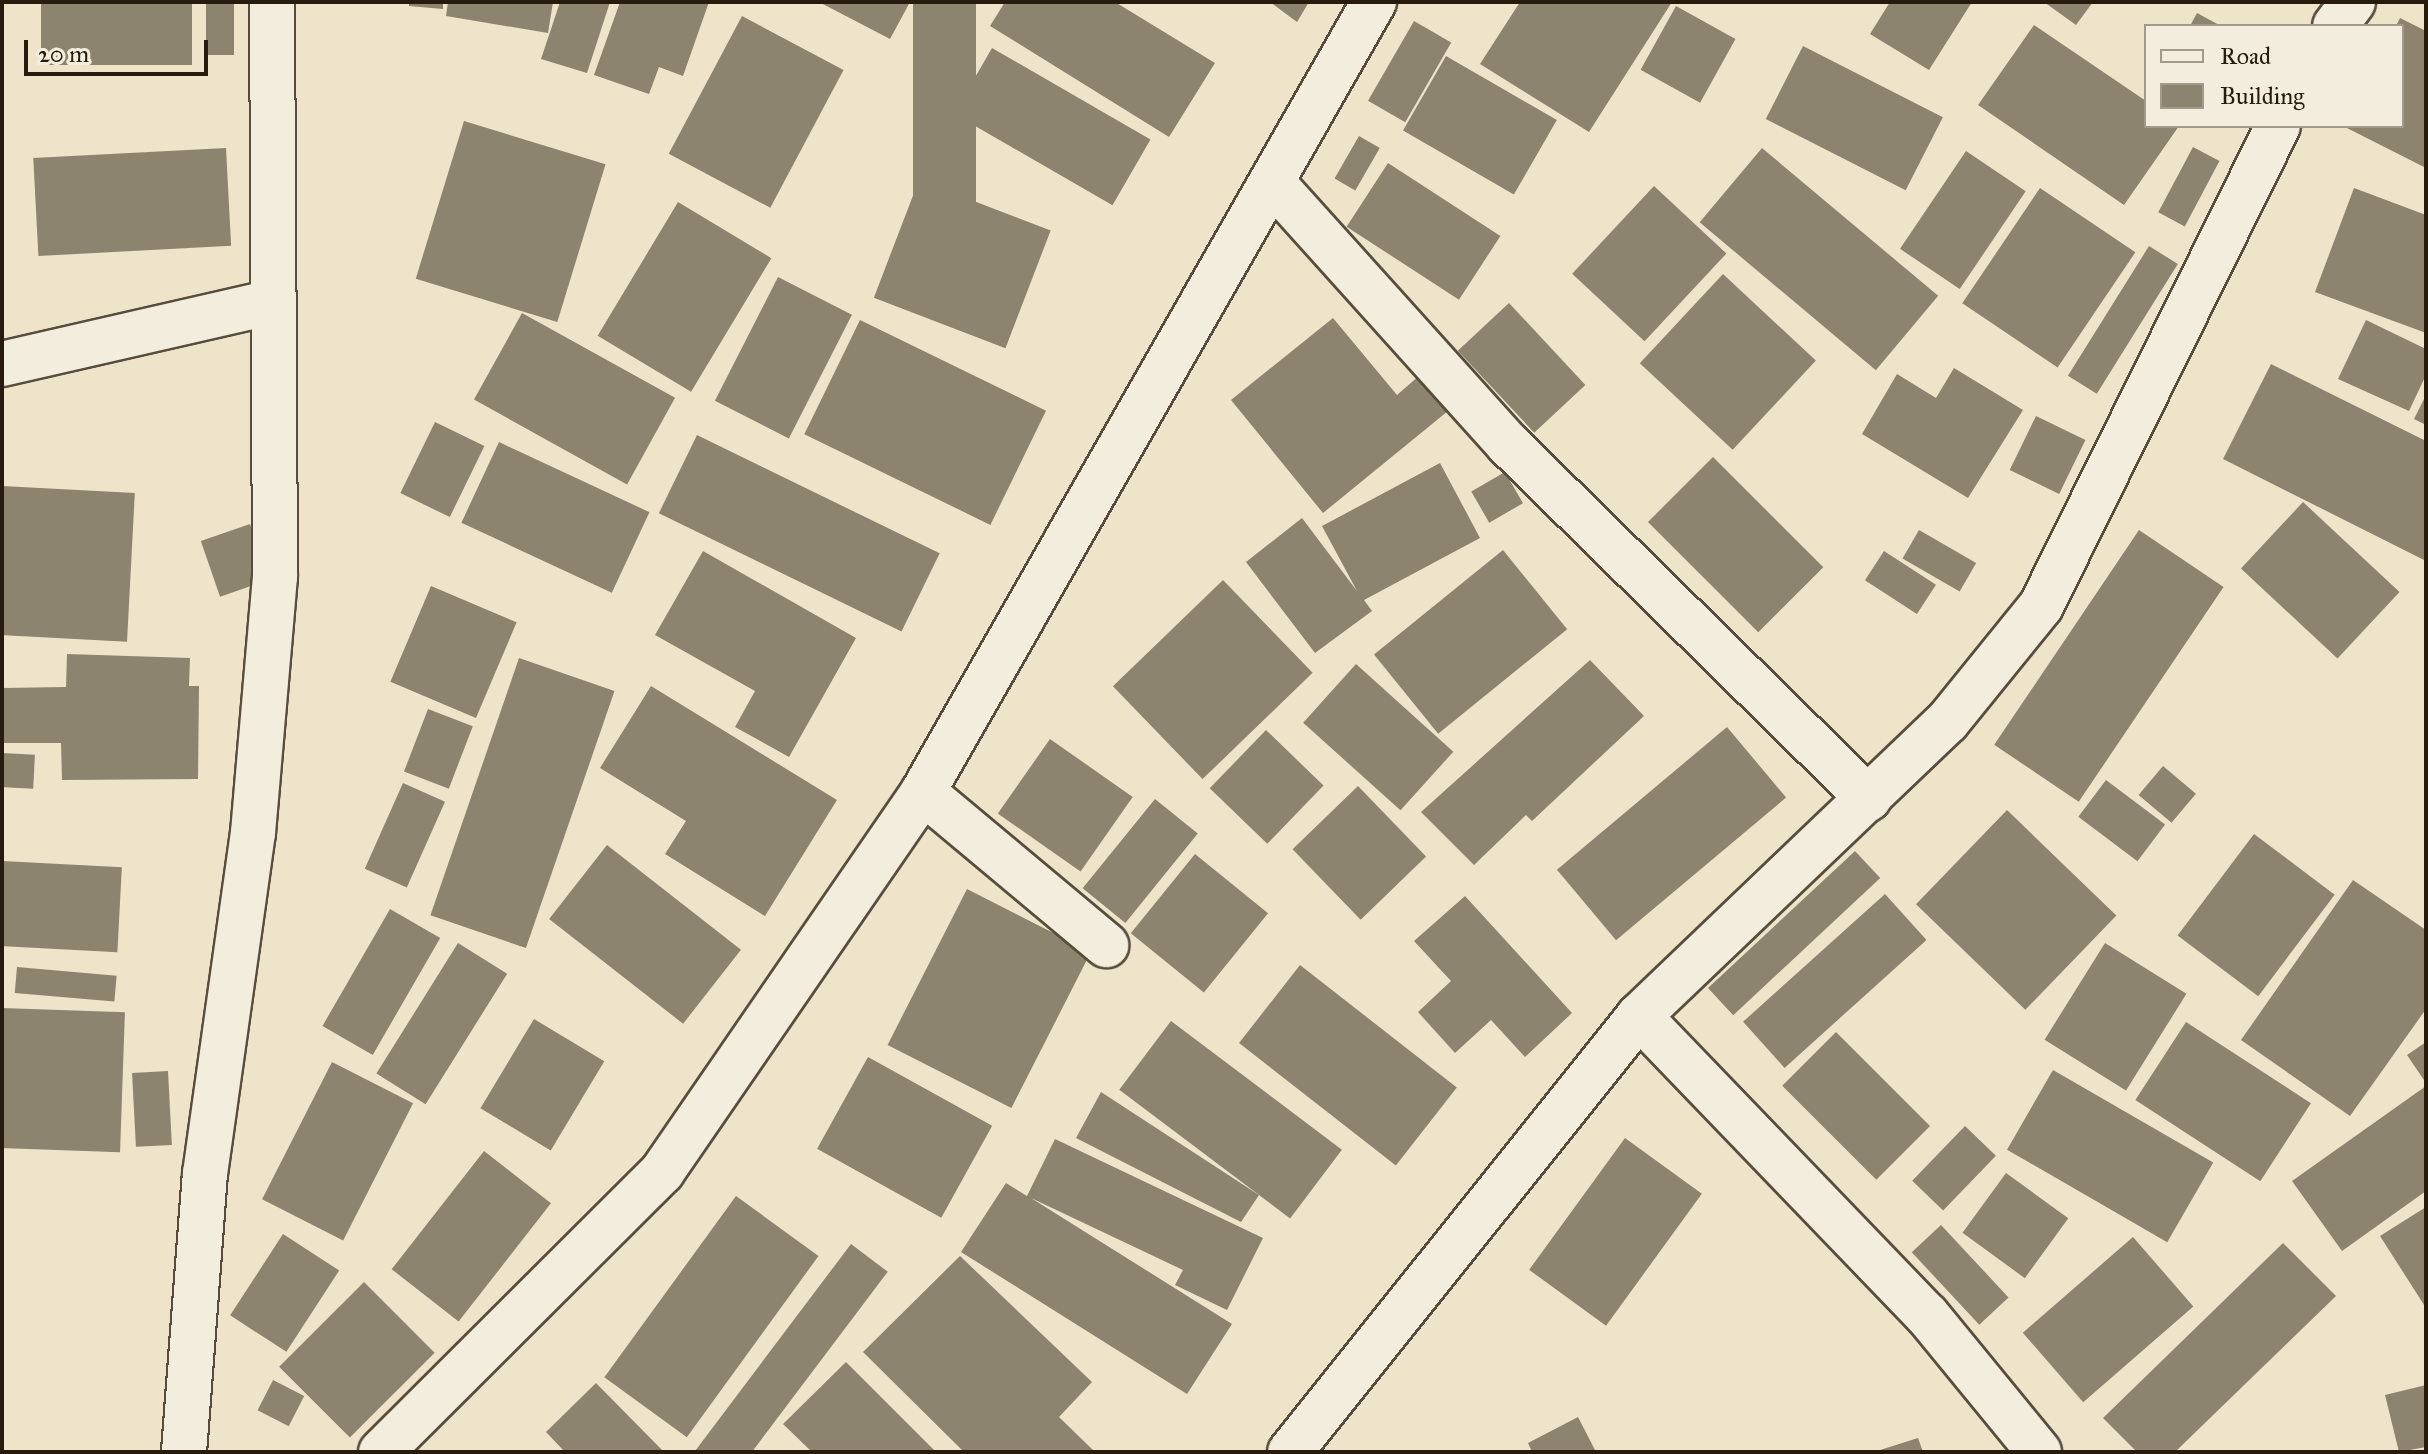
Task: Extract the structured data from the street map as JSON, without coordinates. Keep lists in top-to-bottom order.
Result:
{
  "legend": ["Road", "Building"],
  "scale_bar": "20 m"
}
